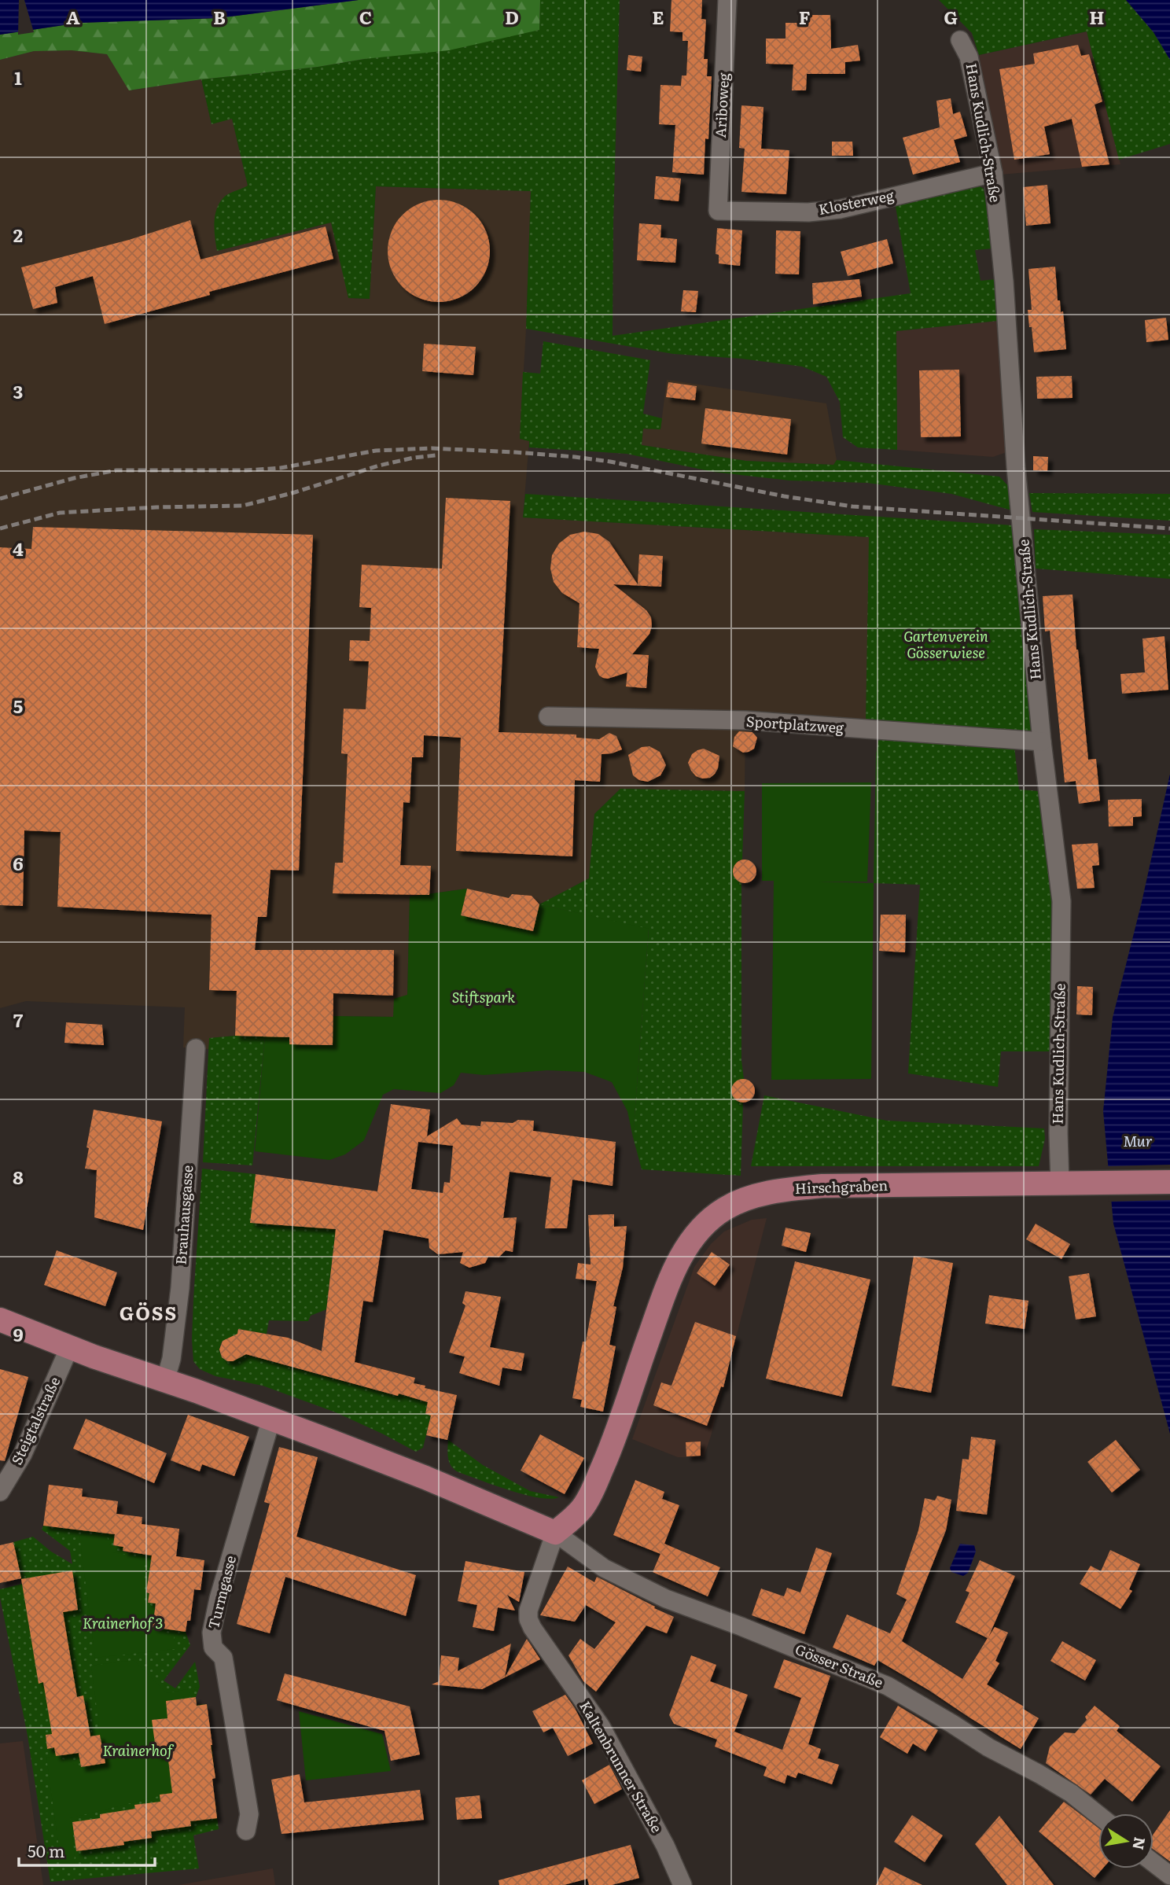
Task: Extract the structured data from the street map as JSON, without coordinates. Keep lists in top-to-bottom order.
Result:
{
  "streets": {
    "main road": ["Hirschgraben"],
    "street": [
      "Ariboweg",
      "Hans Kudlich-Straße",
      "Klosterweg",
      "Sportplatzweg",
      "Brauhausgasse",
      "Steigtalstraße",
      "Turmgasse",
      "Gösser Straße",
      "Kaltenbrunner Straße"
    ]
  },
  "crossings": [
    ["Ariboweg", "Klosterweg"],
    ["Hans Kudlich-Straße", "Klosterweg"],
    ["Hans Kudlich-Straße", "Sportplatzweg"],
    ["Hans Kudlich-Straße", "Hirschgraben"],
    ["Hirschgraben", "Gösser Straße"],
    ["Hirschgraben", "Kaltenbrunner Straße"],
    ["Gösser Straße", "Kaltenbrunner Straße"]
  ],
  "districts": ["GÖSS"],
  "water": ["Mur"],
  "parks": [
    "Gartenverein Gösserwiese",
    "Stiftspark",
    "Krainerhof 3",
    "Krainerhof"
  ],
  "scale_bar": "50 m",
  "north": "right",
  "grid": {
    "columns": [
      "A",
      "B",
      "C",
      "D",
      "E",
      "F",
      "G",
      "H"
    ],
    "rows": [
      "1",
      "2",
      "3",
      "4",
      "5",
      "6",
      "7",
      "8",
      "9"
    ]
  }
}
